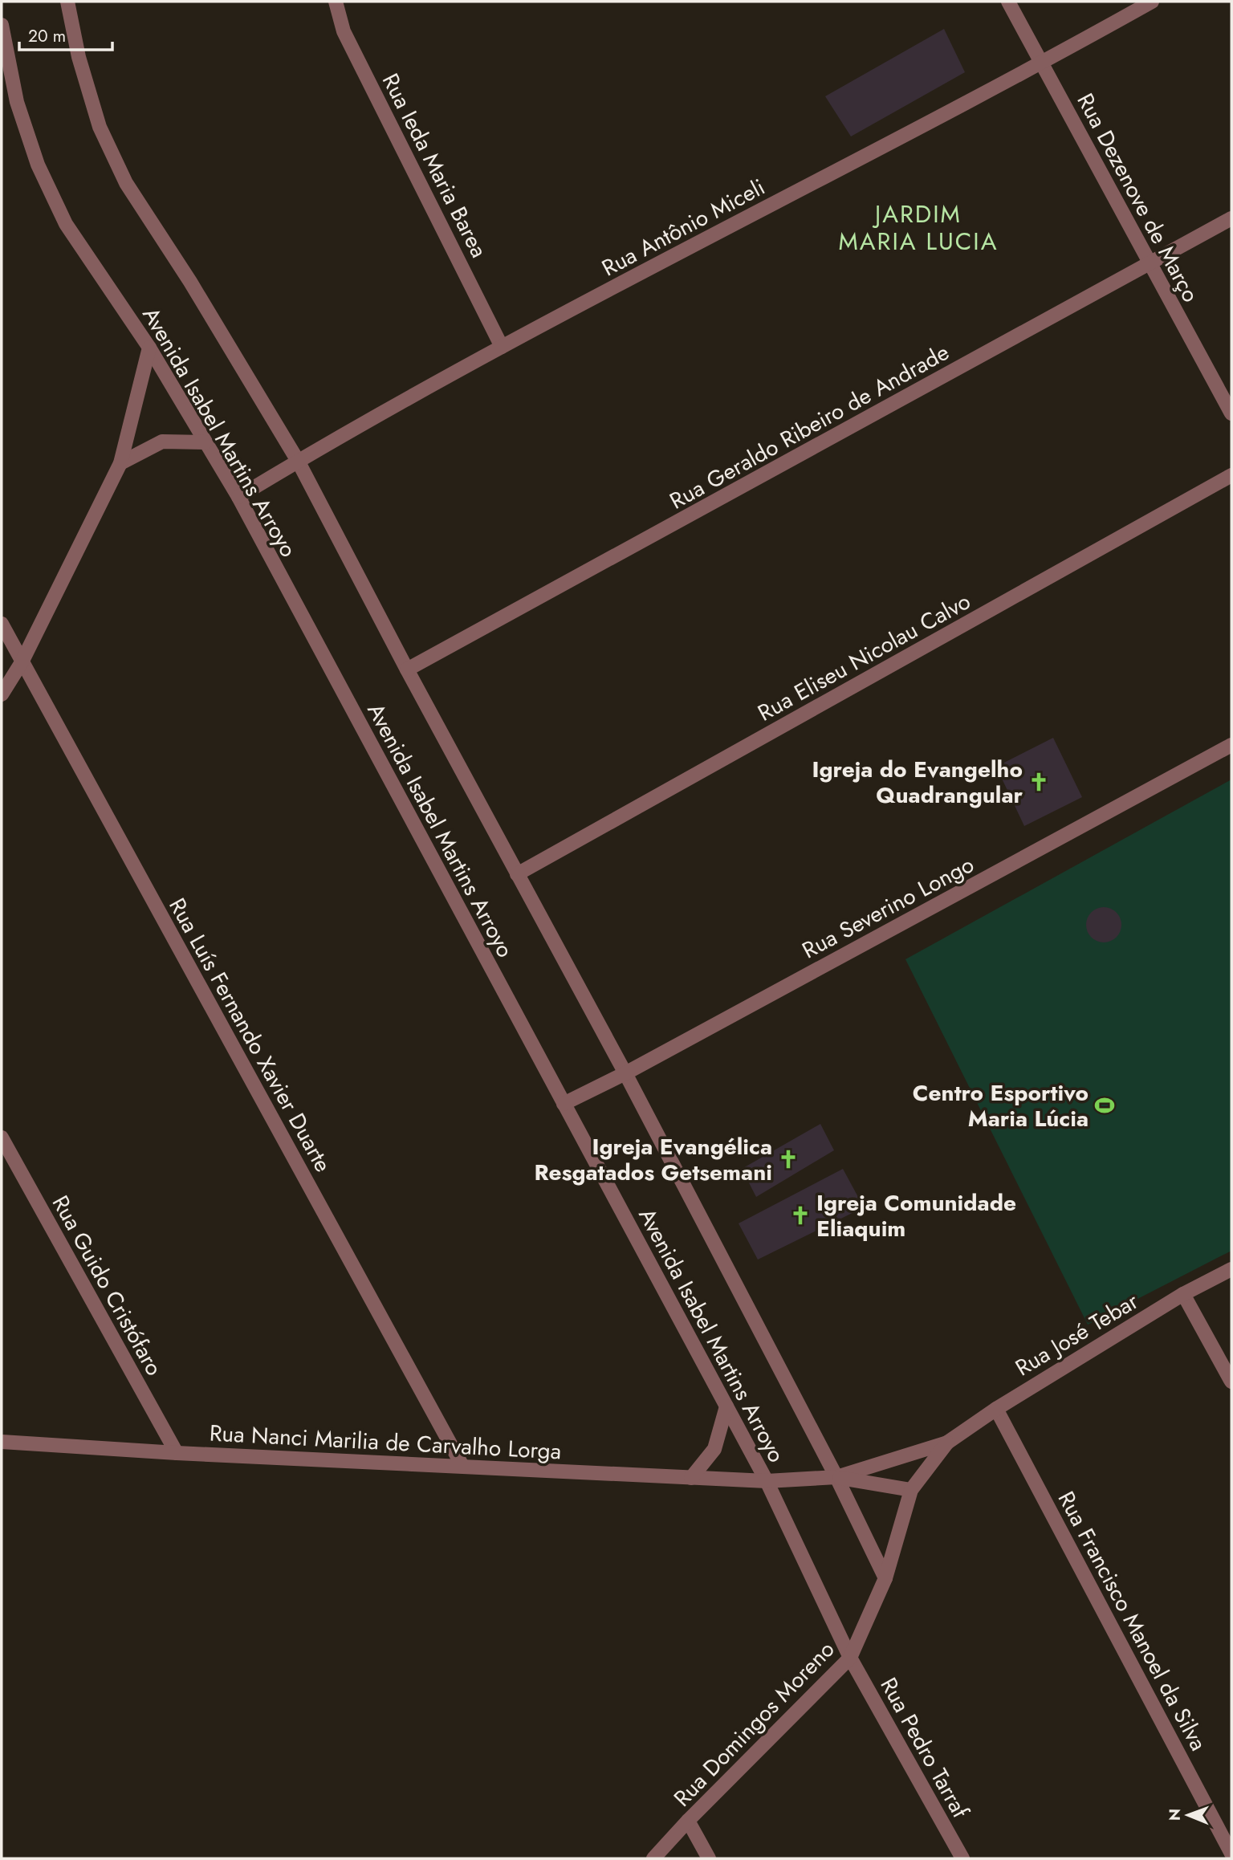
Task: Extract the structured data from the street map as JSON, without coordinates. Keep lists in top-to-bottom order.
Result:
{
  "streets": {
    "street": [
      "Rua Ieda Maria Barea",
      "Rua Dezenove de Março",
      "Rua Antônio Miceli",
      "Rua Geraldo Ribeiro de Andrade",
      "Avenida Isabel Martins Arroyo",
      "Rua Eliseu Nicolau Calvo",
      "Rua Severino Longo",
      "Rua Luís Fernando Xavier Duarte",
      "Rua Guido Cristófaro",
      "Rua José Tebar",
      "Rua Nanci Marilia de Carvalho Lorga",
      "Rua Francisco Manoel da Silva",
      "Rua Domingos Moreno",
      "Rua Pedro Tarraf"
    ]
  },
  "crossings": [
    ["Rua Ieda Maria Barea", "Rua Antônio Miceli"],
    ["Rua Dezenove de Março", "Rua Antônio Miceli"],
    ["Rua Dezenove de Março", "Rua Geraldo Ribeiro de Andrade"],
    ["Rua Antônio Miceli", "Avenida Isabel Martins Arroyo"],
    ["Rua Geraldo Ribeiro de Andrade", "Avenida Isabel Martins Arroyo"],
    ["Avenida Isabel Martins Arroyo", "Rua Eliseu Nicolau Calvo"],
    ["Avenida Isabel Martins Arroyo", "Rua Severino Longo"],
    ["Avenida Isabel Martins Arroyo", "Rua José Tebar"],
    ["Avenida Isabel Martins Arroyo", "Rua Nanci Marilia de Carvalho Lorga"],
    ["Avenida Isabel Martins Arroyo", "Rua Domingos Moreno"],
    ["Avenida Isabel Martins Arroyo", "Rua Pedro Tarraf"],
    ["Rua Luís Fernando Xavier Duarte", "Rua Nanci Marilia de Carvalho Lorga"],
    ["Rua Guido Cristófaro", "Rua Nanci Marilia de Carvalho Lorga"],
    ["Rua José Tebar", "Rua Nanci Marilia de Carvalho Lorga"],
    ["Rua José Tebar", "Rua Francisco Manoel da Silva"],
    ["Rua José Tebar", "Rua Domingos Moreno"],
    ["Rua Domingos Moreno", "Rua Pedro Tarraf"]
  ],
  "districts": ["JARDIM MARIA LUCIA"],
  "places": {
    "church": ["Igreja do Evangelho Quadrangular", "Igreja Evangélica Resgatados Getsemani", "Igreja Comunidade Eliaquim"],
    "sports": ["Centro Esportivo Maria Lúcia"]
  },
  "scale_bar": "20 m",
  "north": "left"
}
